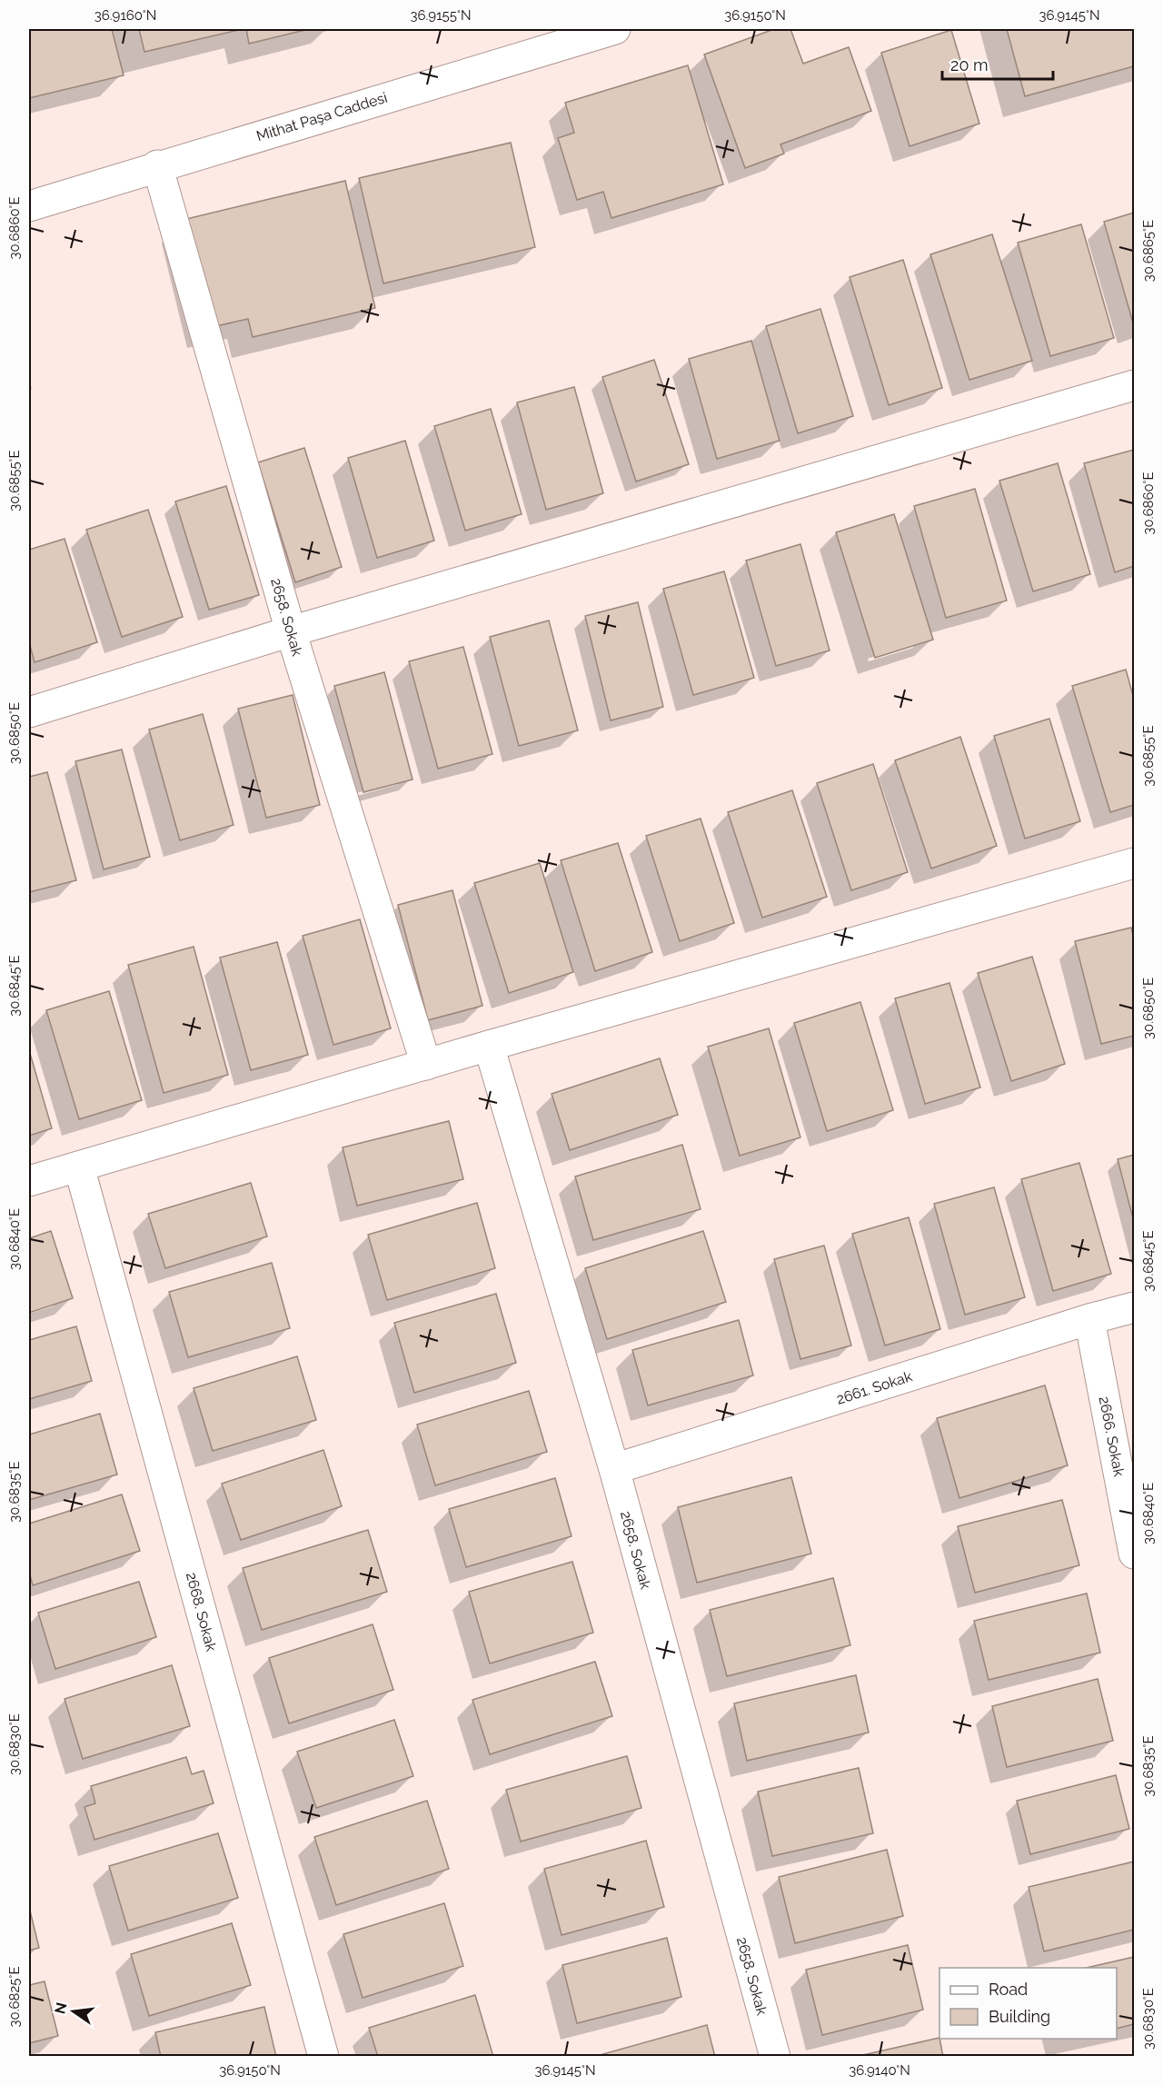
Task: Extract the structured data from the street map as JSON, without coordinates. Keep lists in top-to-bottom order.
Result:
{
  "streets": {
    "street": [
      "Mithat Paşa Caddesi",
      "2658. Sokak",
      "2661. Sokak",
      "2666. Sokak",
      "2668. Sokak"
    ]
  },
  "crossings": [
    ["Mithat Paşa Caddesi", "2658. Sokak"],
    ["2658. Sokak", "2661. Sokak"],
    ["2661. Sokak", "2666. Sokak"]
  ],
  "legend": ["Road", "Building"],
  "scale_bar": "20 m",
  "north": "left",
  "coordinates": [
    "36.9160°N",
    "36.9155°N",
    "36.9150°N",
    "36.9145°N",
    "30.6860°E",
    "30.6865°E",
    "30.6855°E",
    "30.6850°E",
    "30.6845°E",
    "30.6840°E",
    "30.6835°E",
    "30.6830°E",
    "30.6825°E",
    "36.9140°N"
  ]
}
